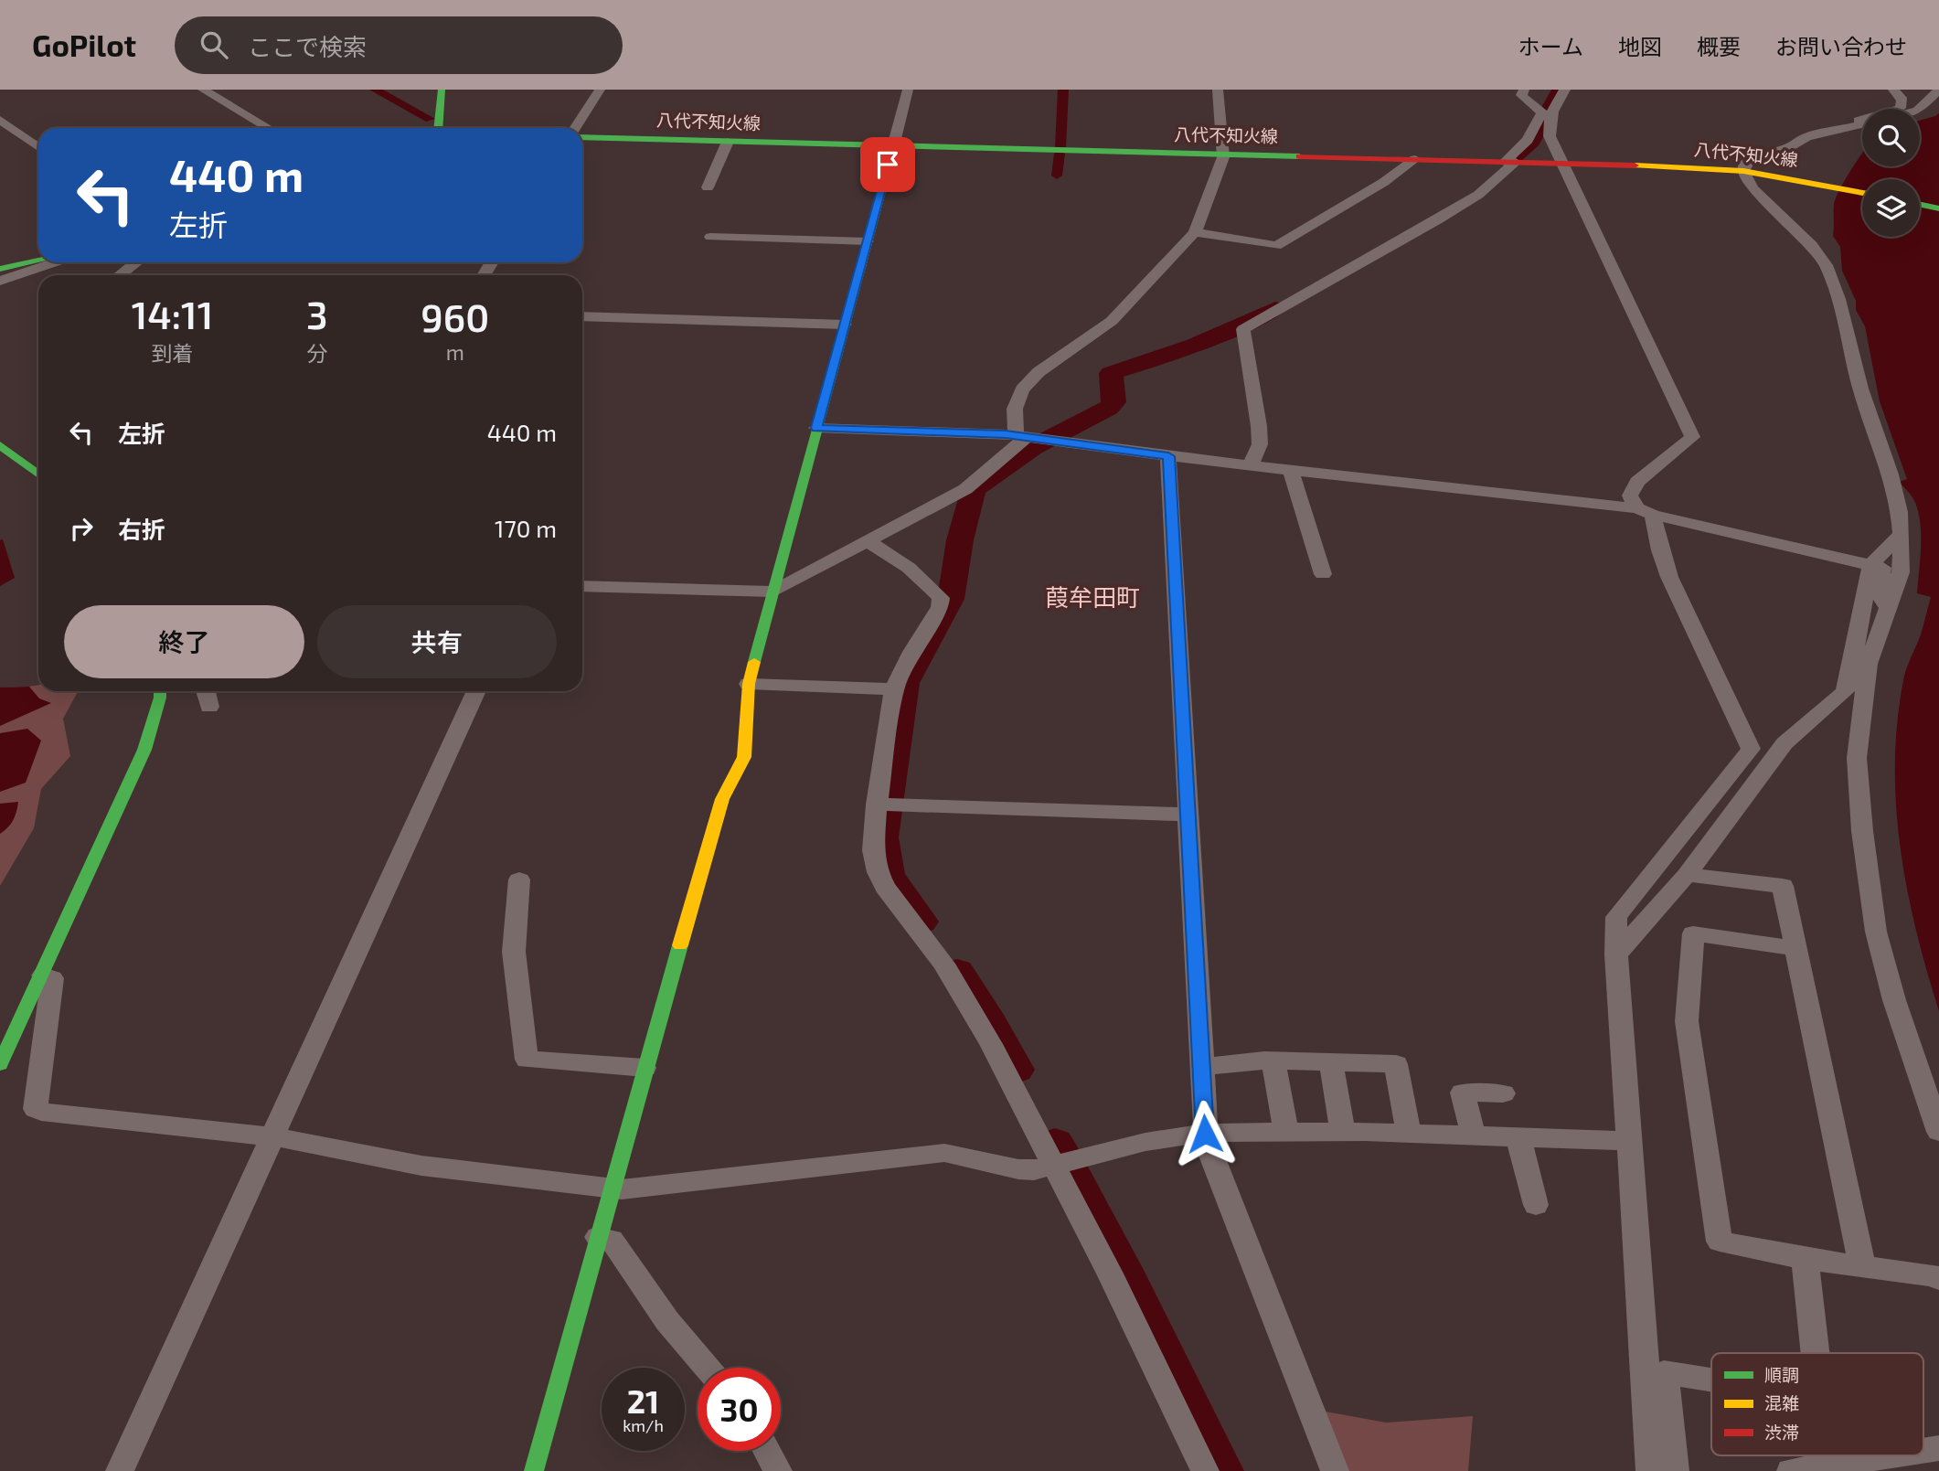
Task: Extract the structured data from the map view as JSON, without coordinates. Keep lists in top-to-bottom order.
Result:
{
  "streets": {
    "street": ["八代不知火線"]
  },
  "districts": ["葭牟田町"],
  "legend": ["順調", "混雑", "渋滞"],
  "page": {
    "header": "GoPilot",
    "search": "ここで検索",
    "nav": [
      "ホーム",
      "地図",
      "概要",
      "お問い合わせ"
    ],
    "turn": ["440 m", "左折"],
    "eta": [
      "14:11",
      "到着",
      "3",
      "分",
      "960",
      "m"
    ],
    "list": [
      {
        "name": "左折",
        "value": "440 m"
      },
      {
        "name": "右折",
        "value": "170 m"
      }
    ],
    "buttons": ["終了", "共有"],
    "speed": "21 km/h",
    "limit": "30"
  }
}
